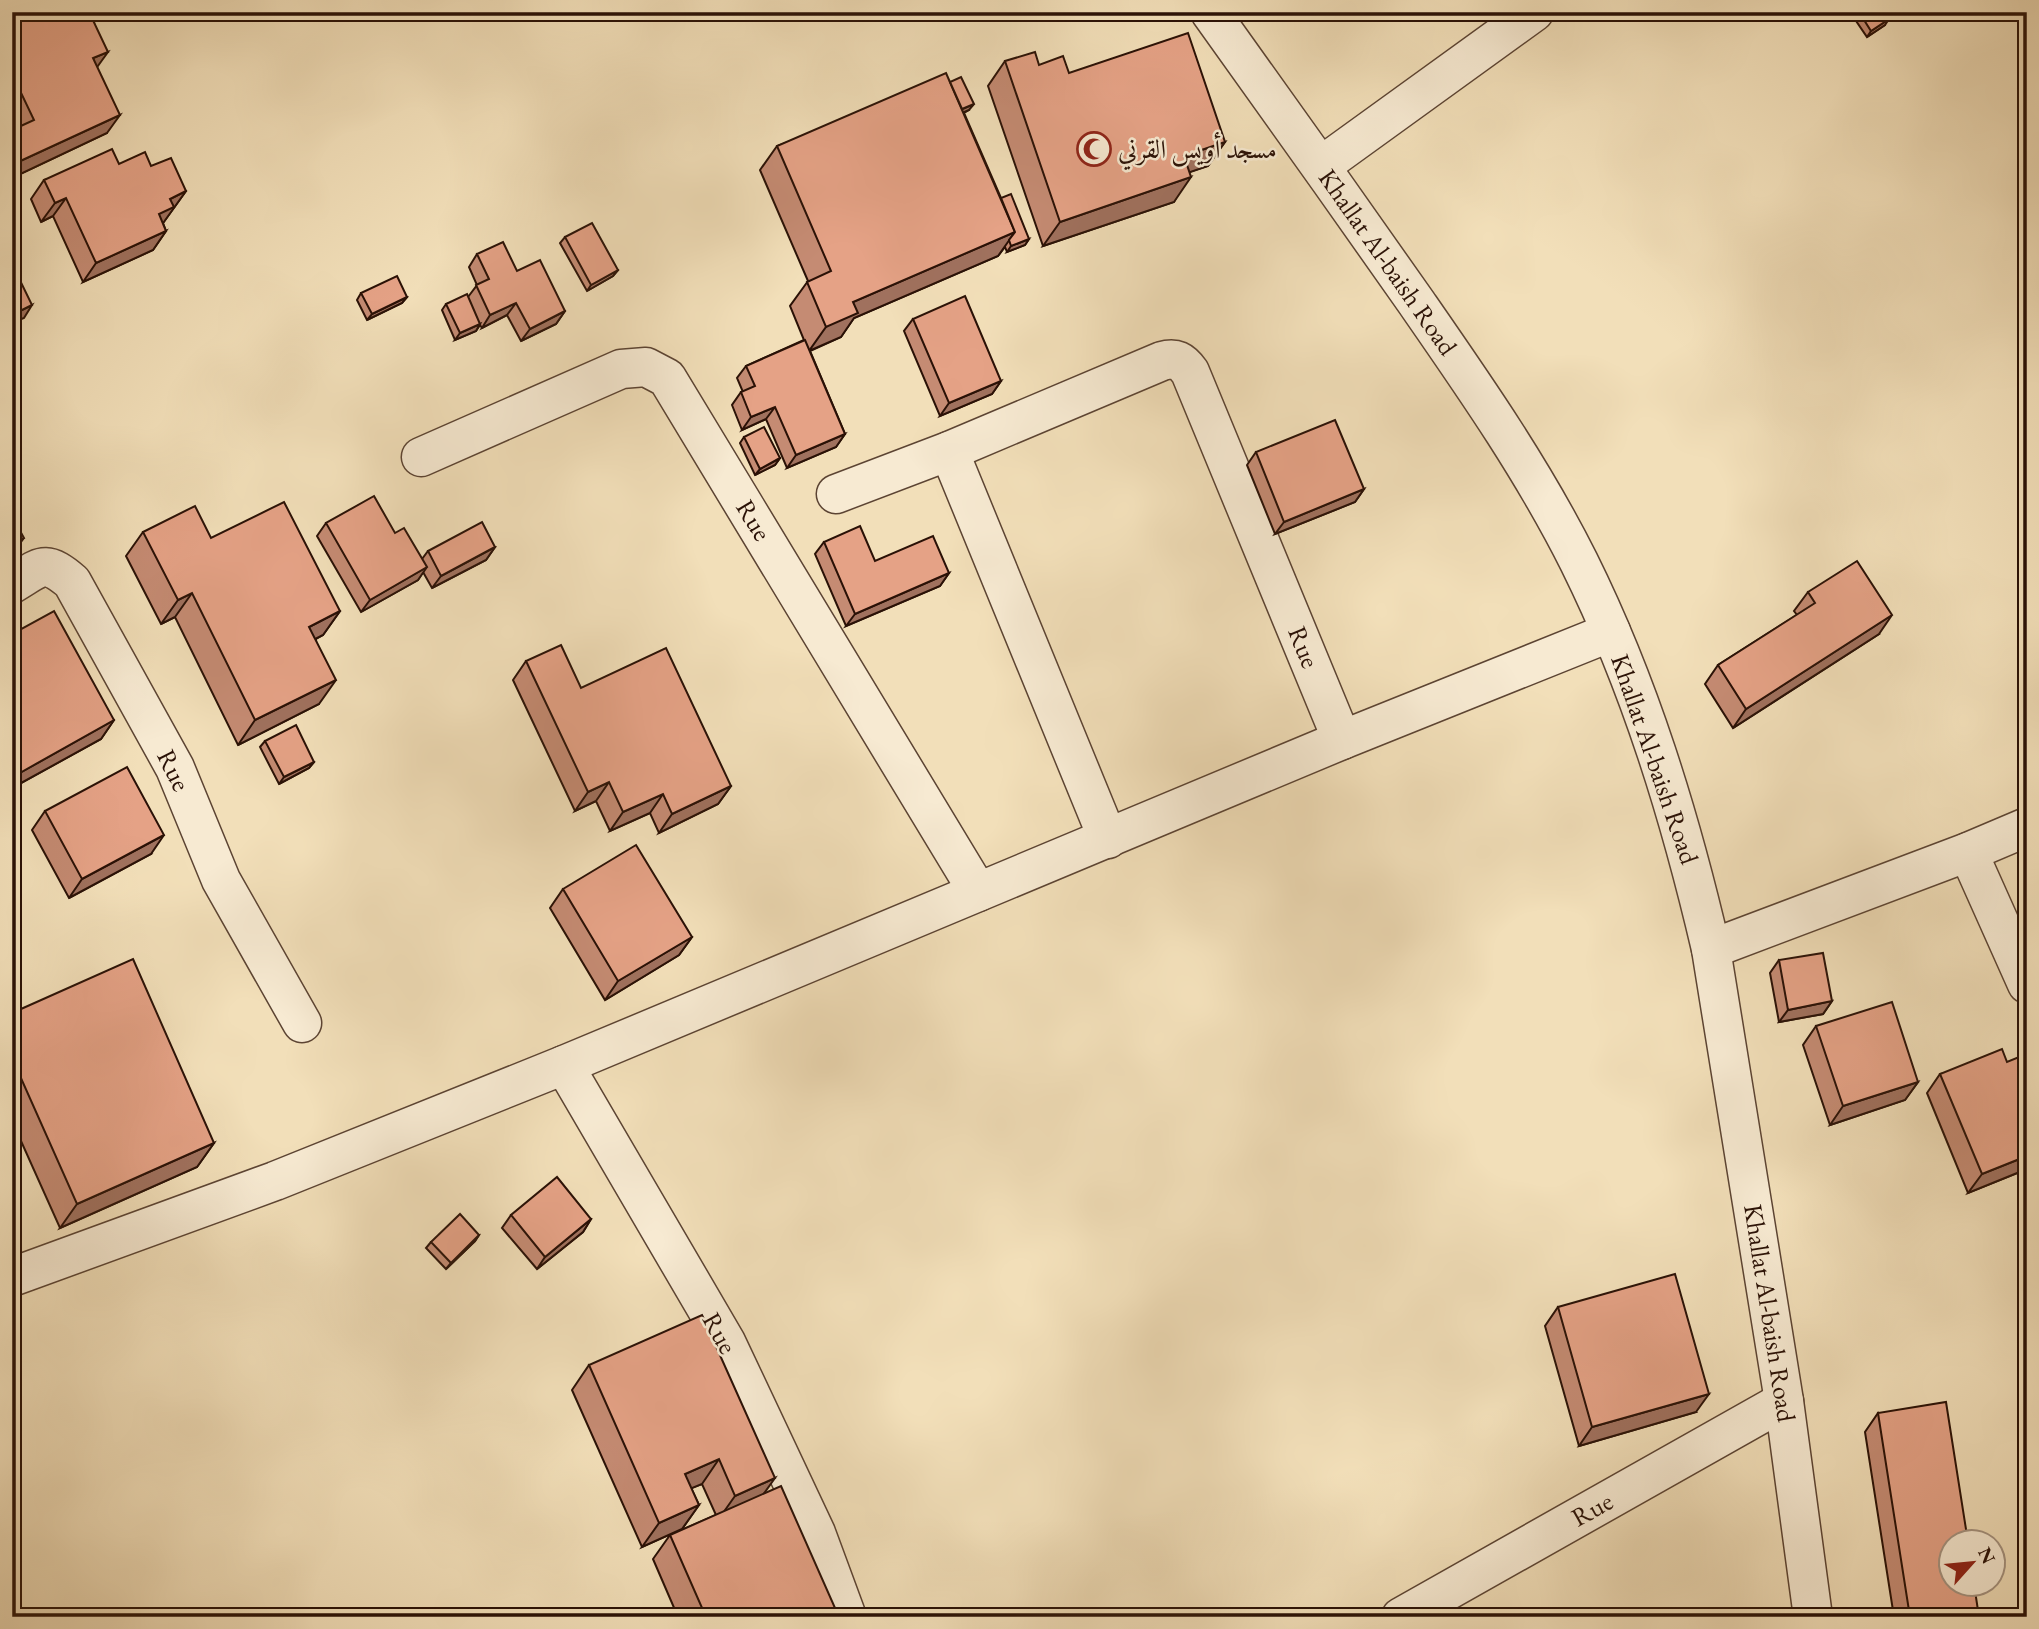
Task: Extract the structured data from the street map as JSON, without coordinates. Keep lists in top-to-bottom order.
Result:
{
  "streets": {
    "street": ["Khallat Al-baish Road", "Rue"]
  },
  "crossings": [
    ["Khallat Al-baish Road", "Rue"]
  ],
  "places": {
    "mosque": ["مسجد أويس القرني"]
  },
  "north": "top right"
}
